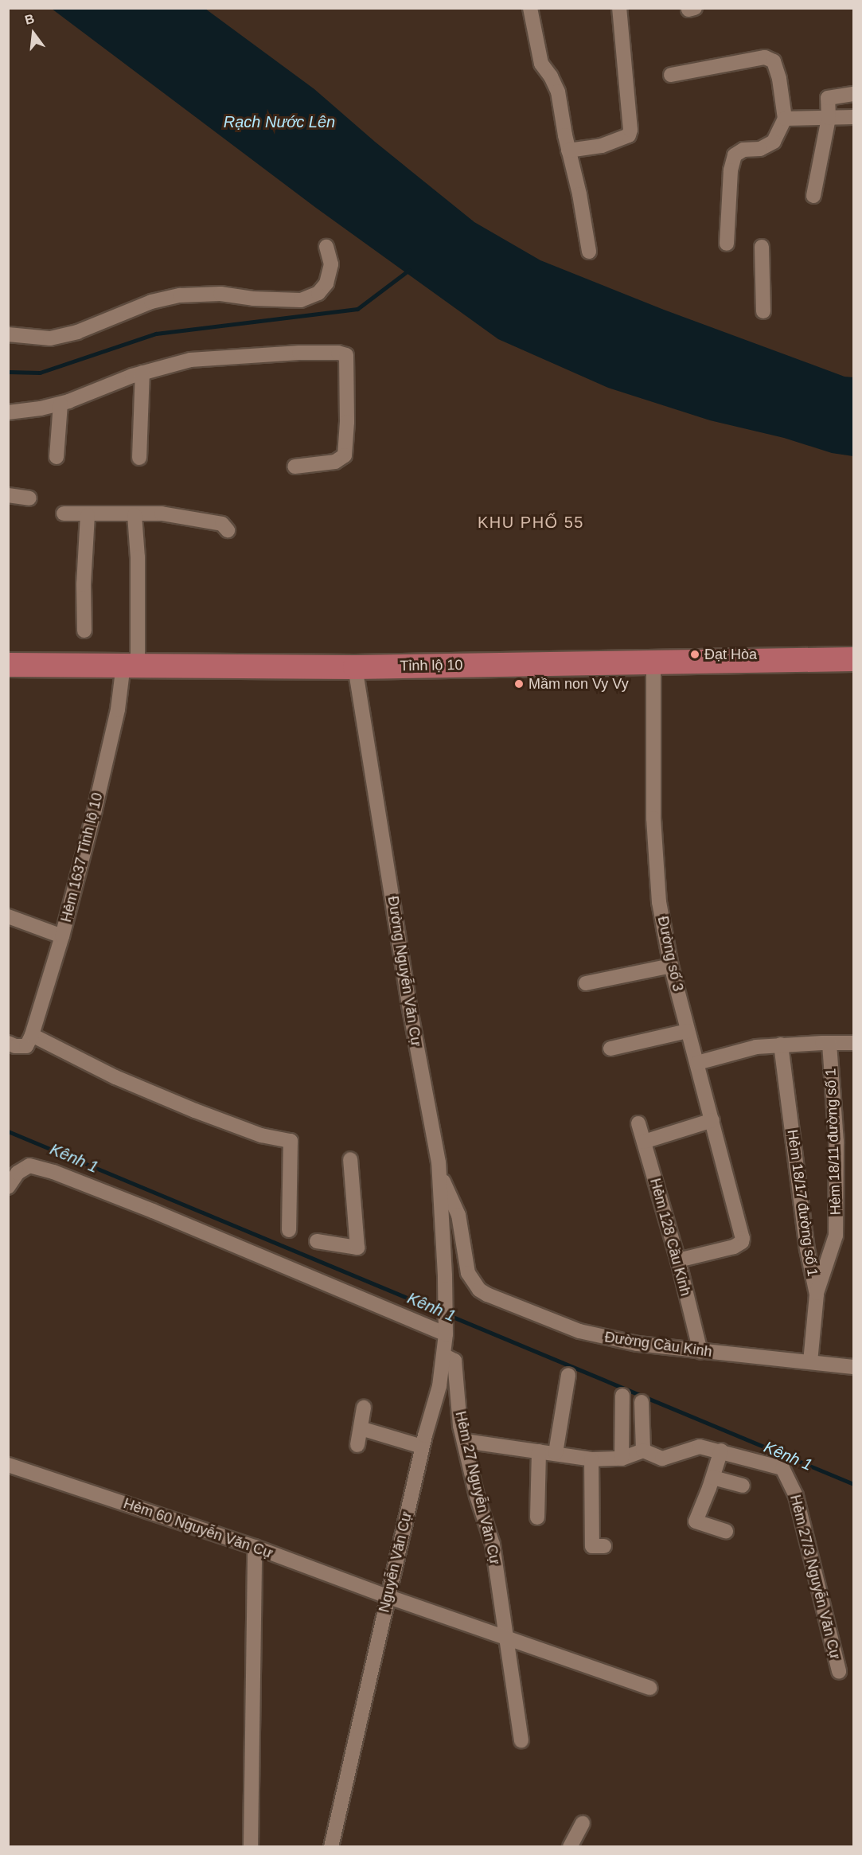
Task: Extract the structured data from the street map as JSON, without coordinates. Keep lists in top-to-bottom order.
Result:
{
  "streets": {
    "main road": ["Tỉnh lộ 10"],
    "street": [
      "Hẻm 1637 Tỉnh lộ 10",
      "Đường số 3",
      "Đường Nguyễn Văn Cự",
      "Hẻm 18/11 đường số 1",
      "Hẻm 18/17 đường số 1",
      "Hẻm 128 Cầu Kinh",
      "Đường Cầu Kinh",
      "Hẻm 27 Nguyễn Văn Cự",
      "Hẻm 60 Nguyễn Văn Cự",
      "Nguyễn Văn Cự",
      "Hẻm 27/3 Nguyễn Văn Cự"
    ]
  },
  "crossings": [
    ["Tỉnh lộ 10", "Hẻm 1637 Tỉnh lộ 10"],
    ["Tỉnh lộ 10", "Đường số 3"],
    ["Tỉnh lộ 10", "Đường Nguyễn Văn Cự"],
    ["Đường số 3", "Hẻm 128 Cầu Kinh"],
    ["Đường Nguyễn Văn Cự", "Đường Cầu Kinh"],
    ["Đường Nguyễn Văn Cự", "Nguyễn Văn Cự"],
    ["Hẻm 18/11 đường số 1", "Hẻm 18/17 đường số 1"],
    ["Hẻm 18/17 đường số 1", "Đường Cầu Kinh"],
    ["Hẻm 128 Cầu Kinh", "Đường Cầu Kinh"],
    ["Hẻm 27 Nguyễn Văn Cự", "Hẻm 60 Nguyễn Văn Cự"],
    ["Hẻm 27 Nguyễn Văn Cự", "Nguyễn Văn Cự"],
    ["Hẻm 60 Nguyễn Văn Cự", "Nguyễn Văn Cự"]
  ],
  "districts": ["KHU PHỐ 55"],
  "water": ["Rạch Nước Lên", "Kênh 1"],
  "places": ["Đạt Hòa", "Mầm non Vy Vy"],
  "north": "top"
}
